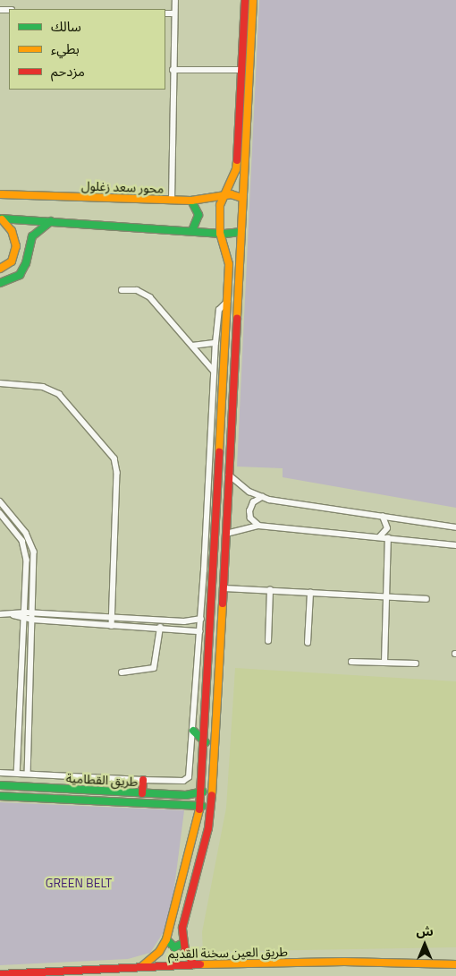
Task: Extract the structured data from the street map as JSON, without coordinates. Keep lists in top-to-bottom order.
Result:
{
  "streets": {
    "main road": ["محور سعد زغلول", "طريق القطامية", "طريق العين سخنة القديم"]
  },
  "parks": ["GREEN BELT"],
  "legend": ["سالك", "بطيء", "مزدحم"],
  "north": "top"
}
